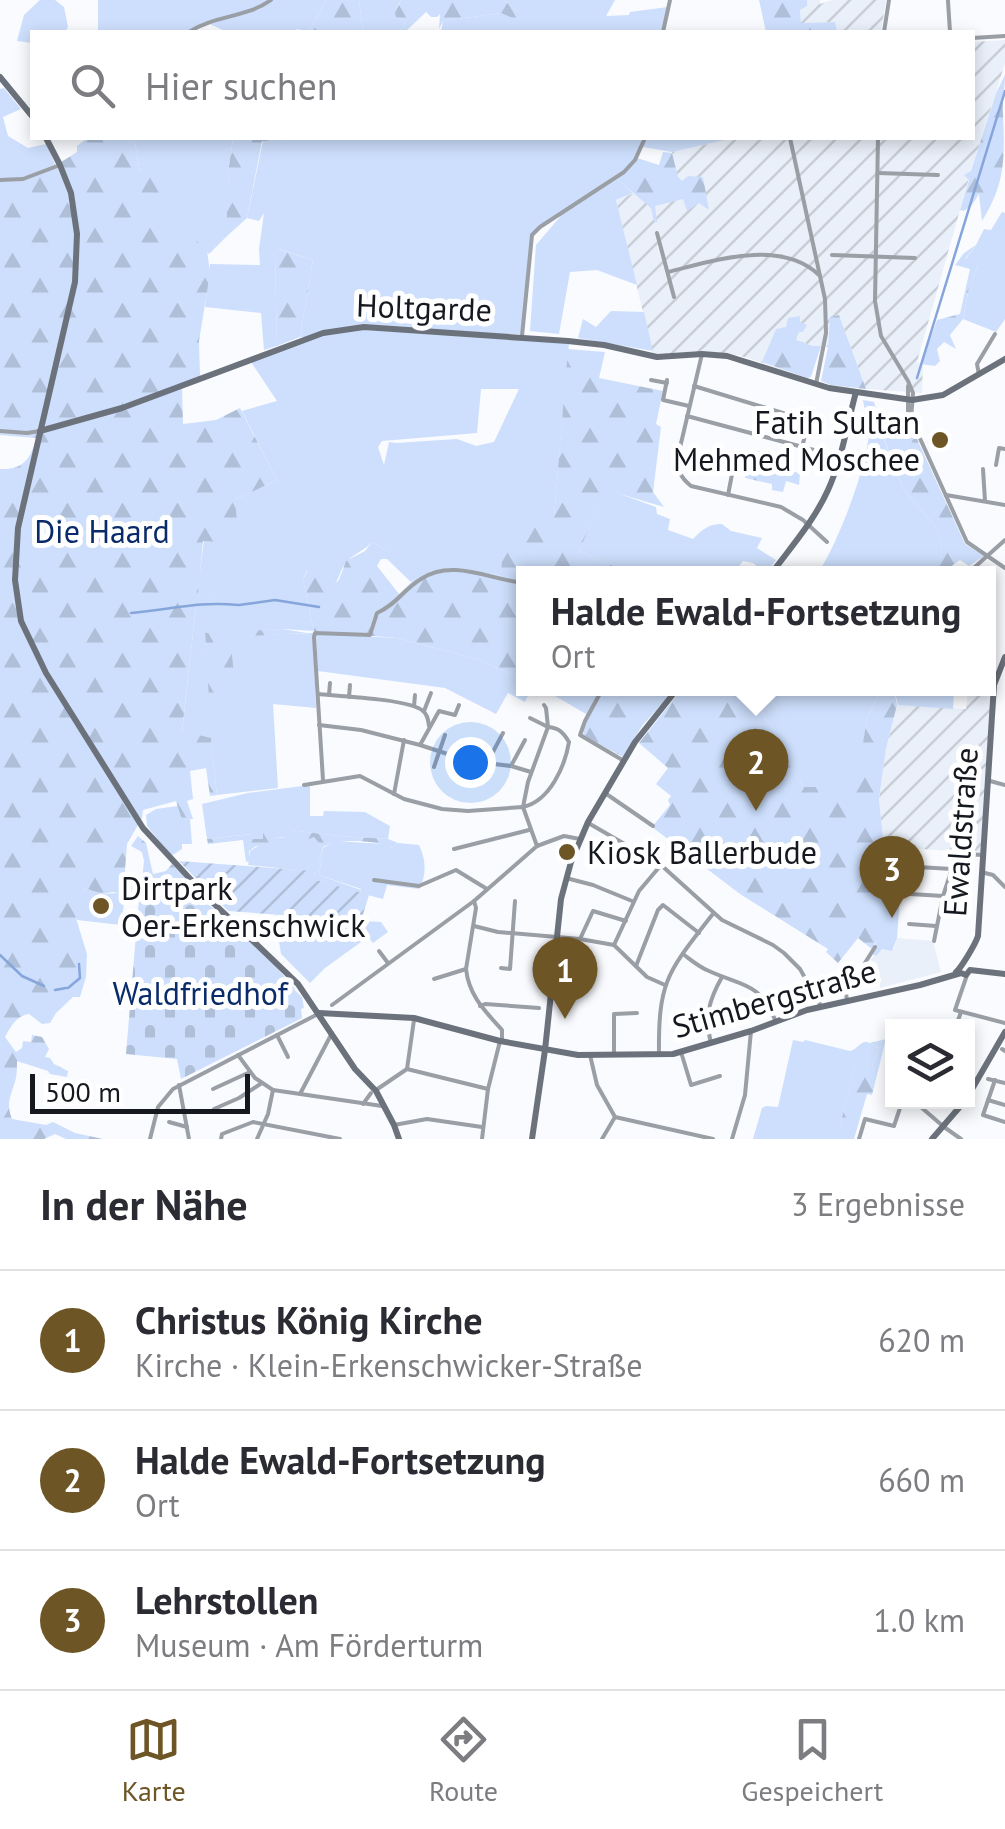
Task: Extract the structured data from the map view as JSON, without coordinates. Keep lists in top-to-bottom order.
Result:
{
  "streets": {
    "street": ["Holtgarde", "Ewaldstraße", "Stimbergstraße"]
  },
  "crossings": [
    ["Ewaldstraße", "Stimbergstraße"]
  ],
  "parks": ["Die Haard", "Waldfriedhof"],
  "places": ["Fatih Sultan Mehmed Moschee", "Kiosk Ballerbude", "Dirtpark Oer-Erkenschwick"],
  "scale_bar": "500 m",
  "page": {
    "search": "Hier suchen",
    "popup": ["Halde Ewald-Fortsetzung", "Ort"],
    "pins": ["2", "3", "1"],
    "scale": "500 m",
    "heading": ["In der Nähe", "3 Ergebnisse"],
    "list": [
      {
        "mark": "1",
        "name": "Christus König Kirche",
        "note": "Kirche · Klein-Erkenschwicker-Straße",
        "value": "620 m"
      },
      {
        "mark": "2",
        "name": "Halde Ewald-Fortsetzung",
        "note": "Ort",
        "value": "660 m"
      },
      {
        "mark": "3",
        "name": "Lehrstollen",
        "note": "Museum · Am Förderturm",
        "value": "1.0 km"
      }
    ],
    "nav": ["Karte", "Route", "Gespeichert"]
  }
}
